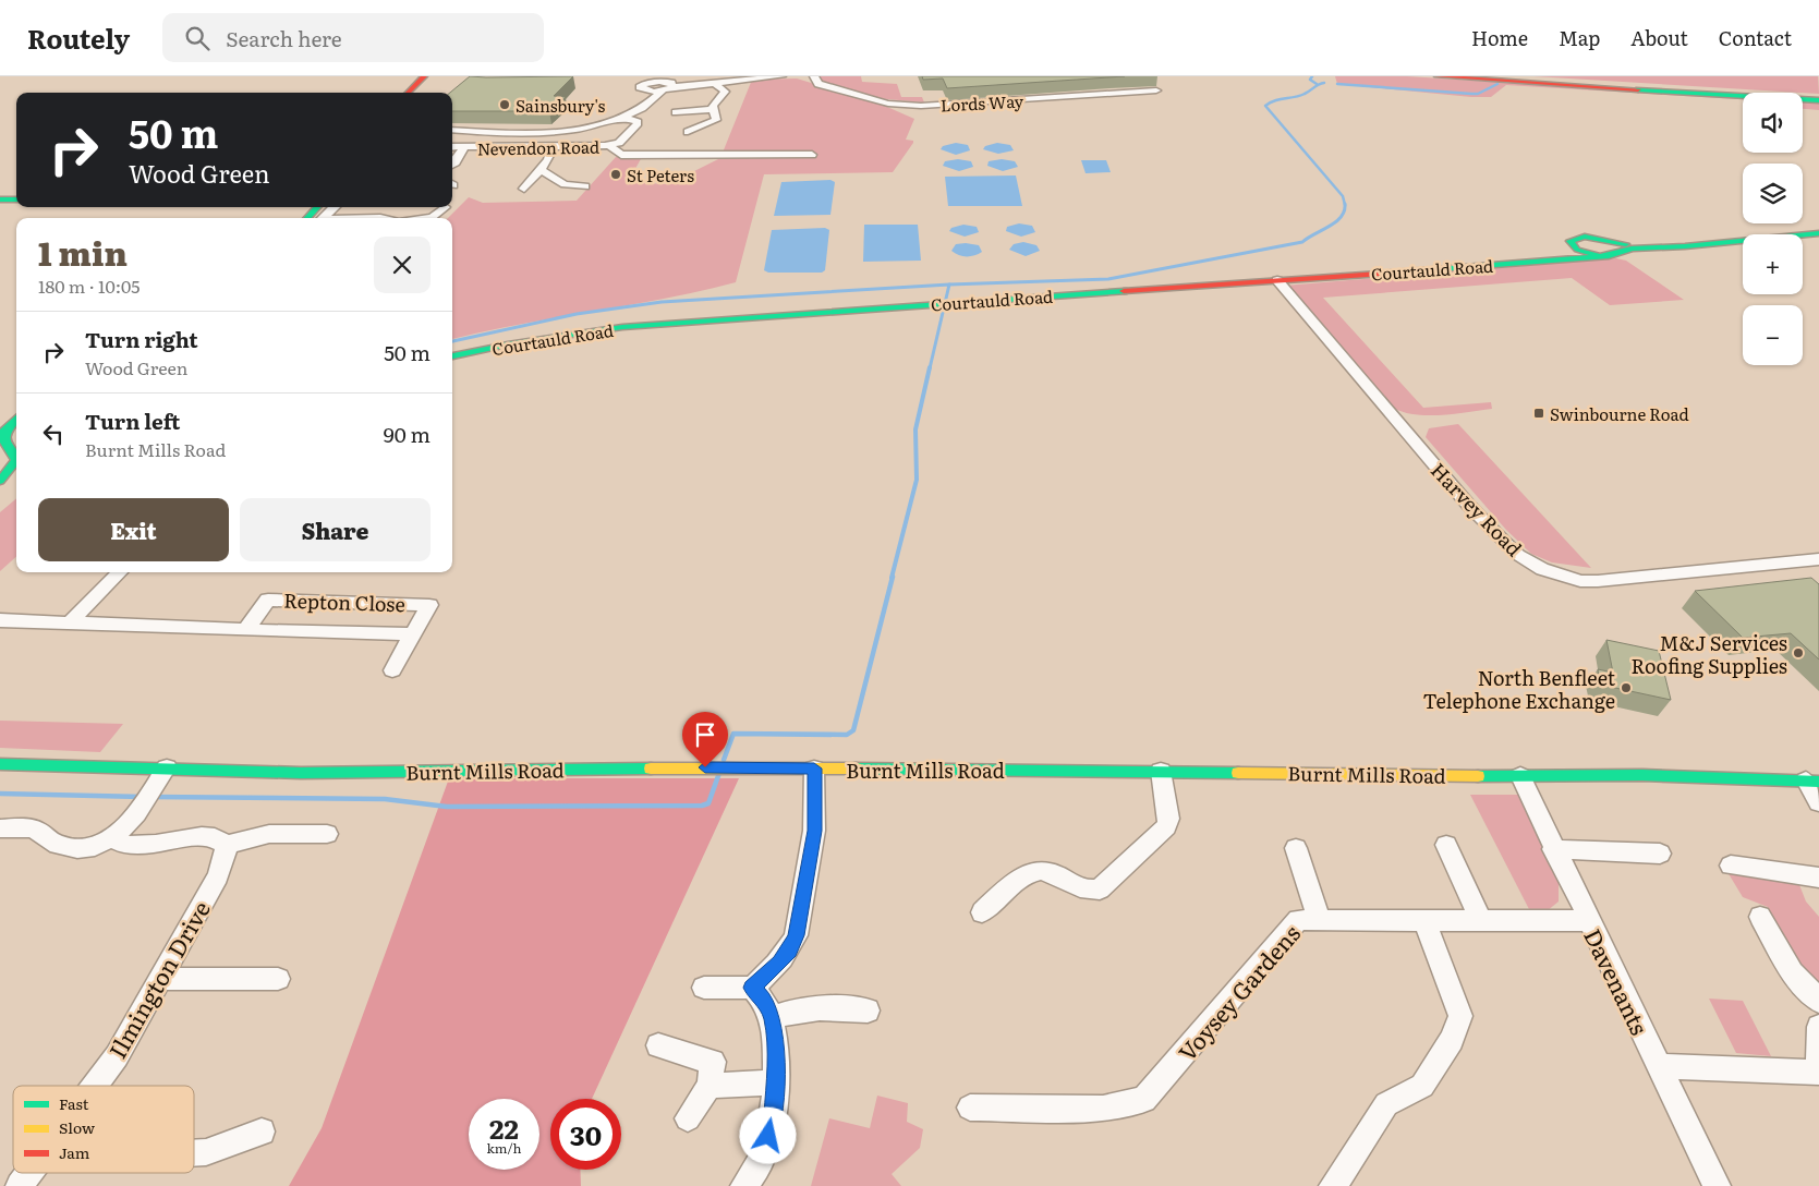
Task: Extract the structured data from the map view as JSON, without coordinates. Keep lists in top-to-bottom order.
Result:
{
  "streets": {
    "main road": ["Courtauld Road", "Burnt Mills Road"],
    "street": [
      "Lords Way",
      "Nevendon Road",
      "Harvey Road",
      "Repton Close",
      "Ilmington Drive",
      "Davenants",
      "Voysey Gardens"
    ]
  },
  "crossings": [
    ["Courtauld Road", "Harvey Road"],
    ["Burnt Mills Road", "Davenants"],
    ["Davenants", "Voysey Gardens"]
  ],
  "places": {
    "other": [
      "Sainsbury's",
      "St Peters",
      "M&J Services Roofing Supplies",
      "North Benfleet Telephone Exchange"
    ],
    "transit": ["Swinbourne Road"]
  },
  "legend": ["Fast", "Slow", "Jam"],
  "page": {
    "header": "Routely",
    "search": "Search here",
    "nav": [
      "Home",
      "Map",
      "About",
      "Contact"
    ],
    "map_buttons": ["+", "−"],
    "turn": ["50 m", "Wood Green"],
    "heading": ["1 min", "180 m · 10:05"],
    "list": [
      {
        "name": "Turn right",
        "note": "Wood Green",
        "value": "50 m"
      },
      {
        "name": "Turn left",
        "note": "Burnt Mills Road",
        "value": "90 m"
      }
    ],
    "buttons": ["Exit", "Share"],
    "speed": "22 km/h",
    "limit": "30"
  }
}
